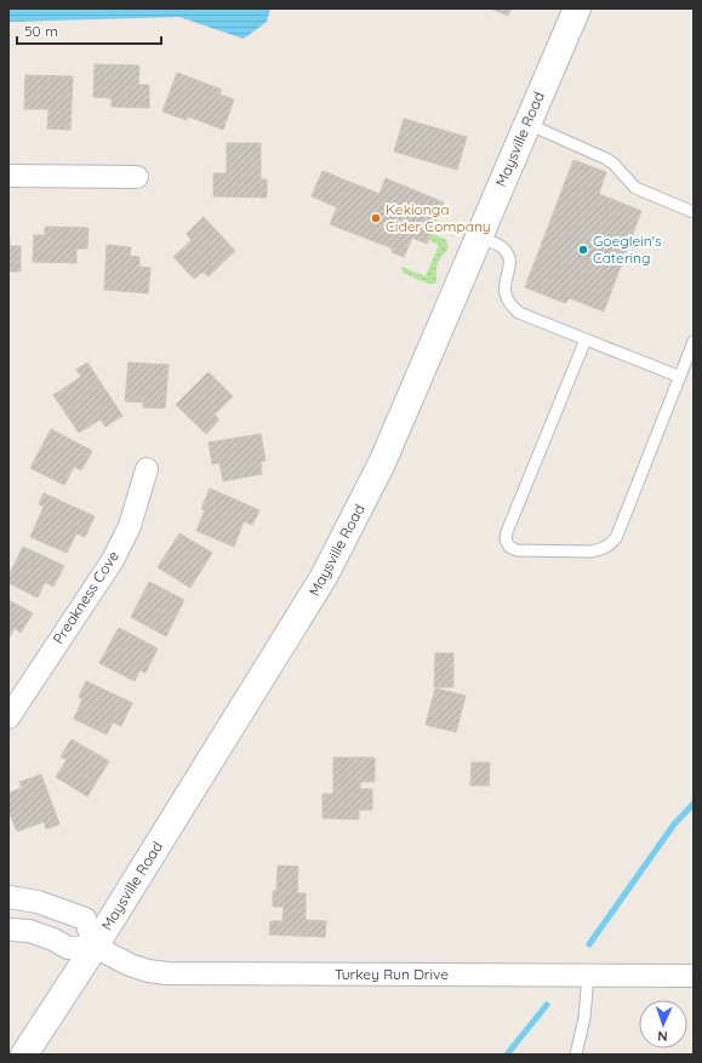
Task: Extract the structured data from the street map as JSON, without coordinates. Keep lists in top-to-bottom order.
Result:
{
  "streets": {
    "main road": ["Maysville Road"],
    "street": ["Preakness Cove", "Turkey Run Drive"]
  },
  "crossings": [
    ["Maysville Road", "Turkey Run Drive"]
  ],
  "places": ["Kekionga Cider Company", "Goeglein's Catering"],
  "scale_bar": "50 m",
  "north": "bottom"
}
